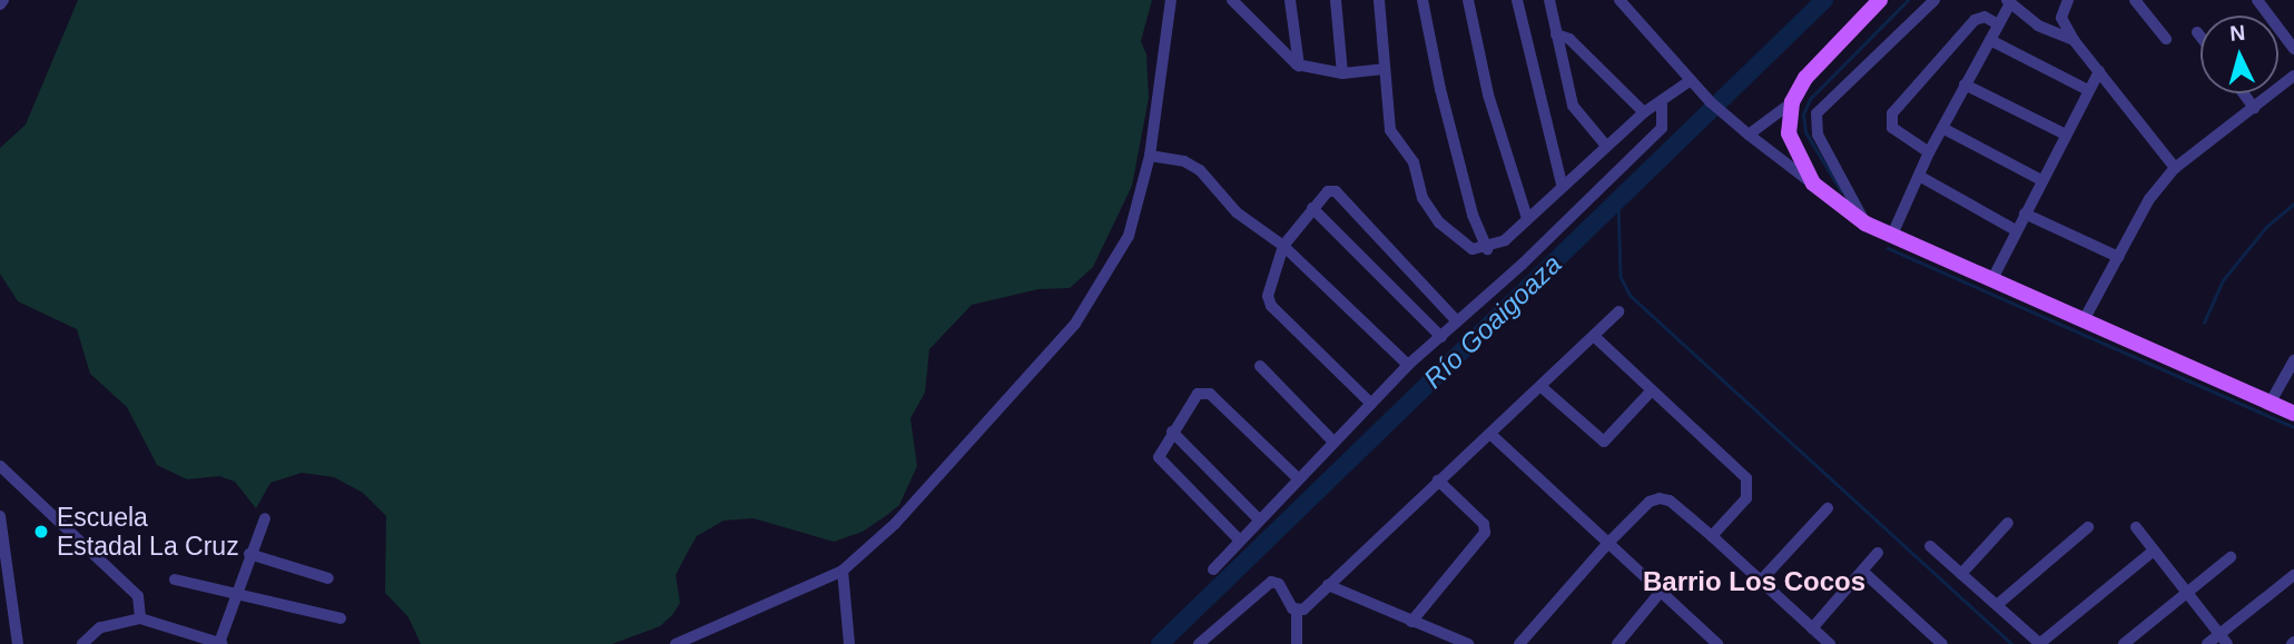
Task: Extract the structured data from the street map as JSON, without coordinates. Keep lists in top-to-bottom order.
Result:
{
  "districts": ["Barrio Los Cocos"],
  "water": ["Río Goaigoaza"],
  "places": ["Escuela Estadal La Cruz"],
  "north": "top"
}
